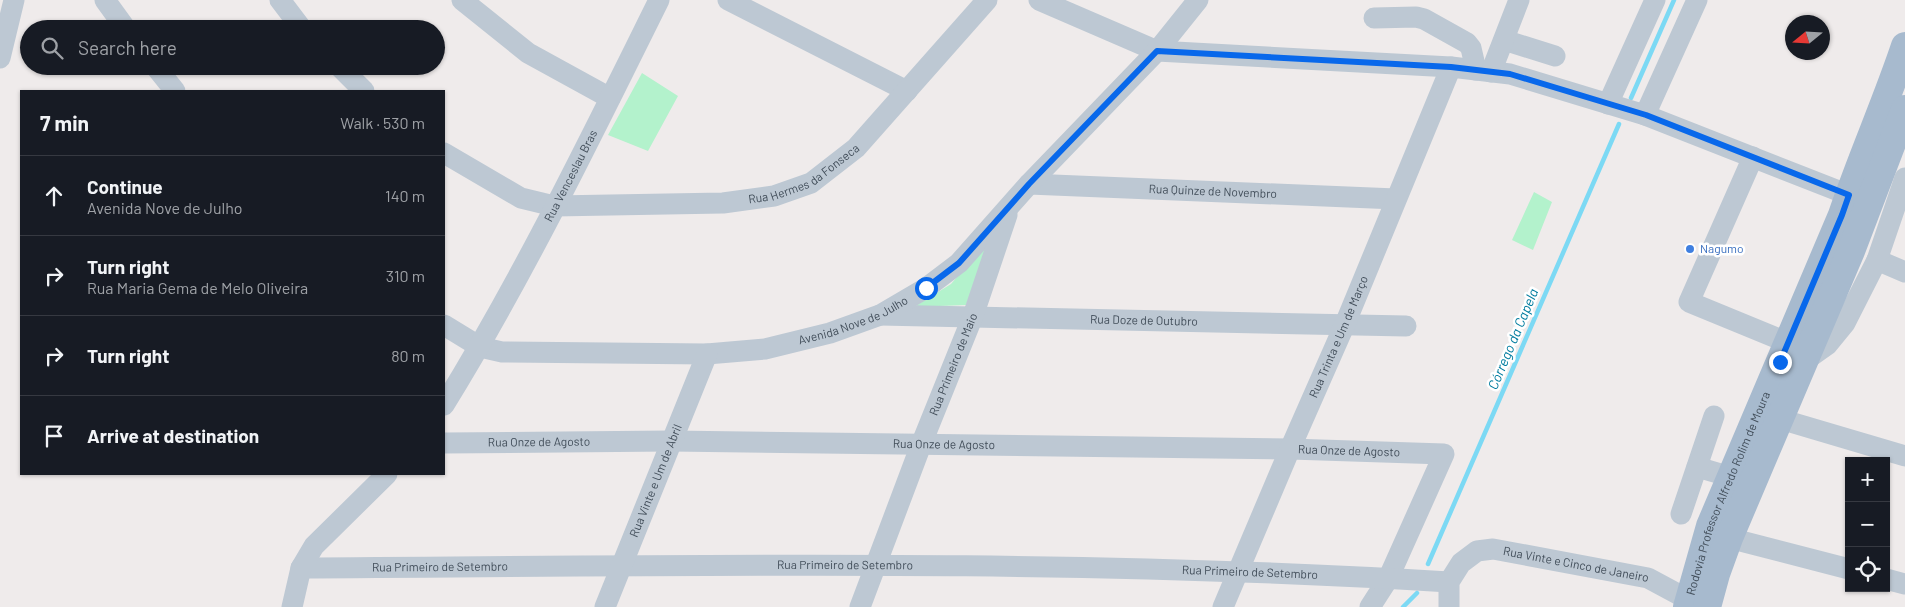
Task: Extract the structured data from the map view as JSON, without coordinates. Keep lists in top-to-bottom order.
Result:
{
  "streets": {
    "main road": ["Rodovia Professor Alfredo Rolim de Moura"],
    "street": [
      "Rua Hermes da Fonseca",
      "Rua Venceslau Bras",
      "Rua Quinze de Novembro",
      "Avenida Nove de Julho",
      "Rua Doze de Outubro",
      "Rua Trinta e Um de Março",
      "Rua Primeiro de Maio",
      "Rua Onze de Agosto",
      "Rua Vinte e Um de Abril",
      "Rua Vinte e Cinco de Janeiro",
      "Rua Primeiro de Setembro"
    ]
  },
  "crossings": [
    ["Rua Hermes da Fonseca", "Rua Venceslau Bras"],
    ["Rua Venceslau Bras", "Avenida Nove de Julho"],
    ["Rua Quinze de Novembro", "Avenida Nove de Julho"],
    ["Rua Quinze de Novembro", "Rua Trinta e Um de Março"],
    ["Avenida Nove de Julho", "Rua Doze de Outubro"],
    ["Avenida Nove de Julho", "Rua Primeiro de Maio"],
    ["Avenida Nove de Julho", "Rua Vinte e Um de Abril"],
    ["Rua Doze de Outubro", "Rua Trinta e Um de Março"],
    ["Rua Doze de Outubro", "Rua Primeiro de Maio"],
    ["Rua Trinta e Um de Março", "Rua Onze de Agosto"],
    ["Rua Trinta e Um de Março", "Rua Primeiro de Setembro"],
    ["Rua Primeiro de Maio", "Rua Onze de Agosto"],
    ["Rua Primeiro de Maio", "Rua Primeiro de Setembro"],
    ["Rua Onze de Agosto", "Rua Vinte e Um de Abril"],
    ["Rua Onze de Agosto", "Rua Primeiro de Setembro"],
    ["Rua Vinte e Um de Abril", "Rua Primeiro de Setembro"],
    ["Rodovia Professor Alfredo Rolim de Moura", "Rua Vinte e Cinco de Janeiro"],
    ["Rua Vinte e Cinco de Janeiro", "Rua Primeiro de Setembro"]
  ],
  "water": ["Córrego da Capela"],
  "places": ["Nagumo"],
  "north": "left",
  "page": {
    "search": "Search here",
    "heading": ["7 min", "Walk · 530 m"],
    "list": [
      ["Continue", "Avenida Nove de Julho", "140 m"],
      ["Turn right", "Rua Maria Gema de Melo Oliveira", "310 m"],
      ["Turn right", "80 m"],
      "Arrive at destination"
    ],
    "map_buttons": ["+", "−"]
  }
}
